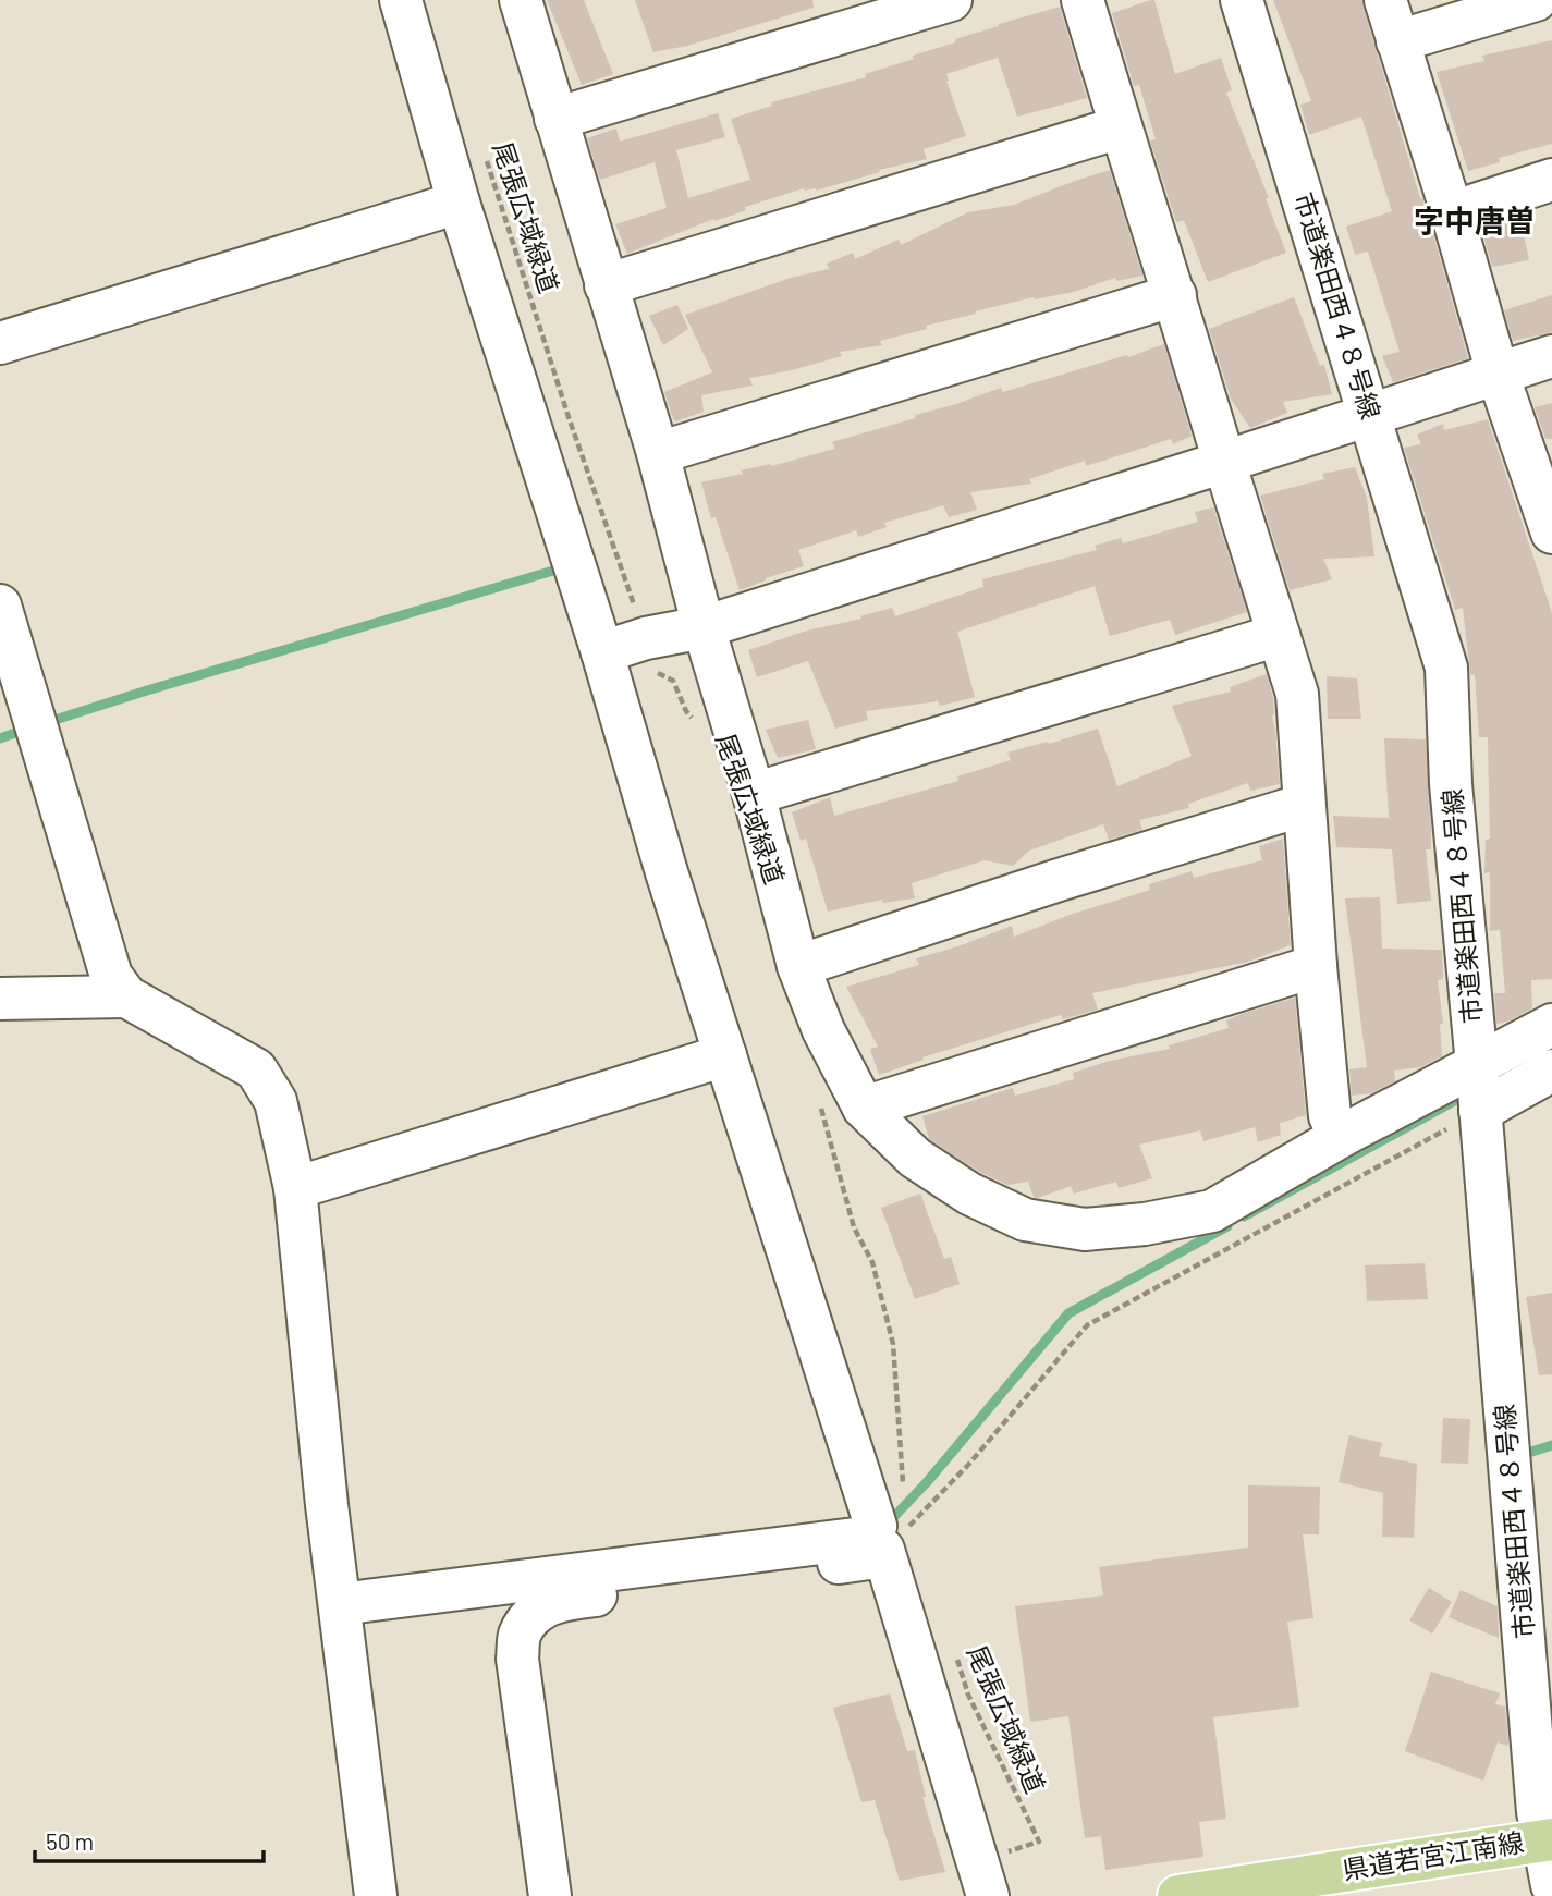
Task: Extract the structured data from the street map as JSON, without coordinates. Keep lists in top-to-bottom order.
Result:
{
  "streets": {
    "main road": ["県道若宮江南線"],
    "street": ["市道楽田西４８号線"],
    "path": ["尾張広域緑道"]
  },
  "crossings": [
    ["市道楽田西４８号線", "県道若宮江南線"]
  ],
  "districts": ["字中唐曽"],
  "scale_bar": "50 m"
}
